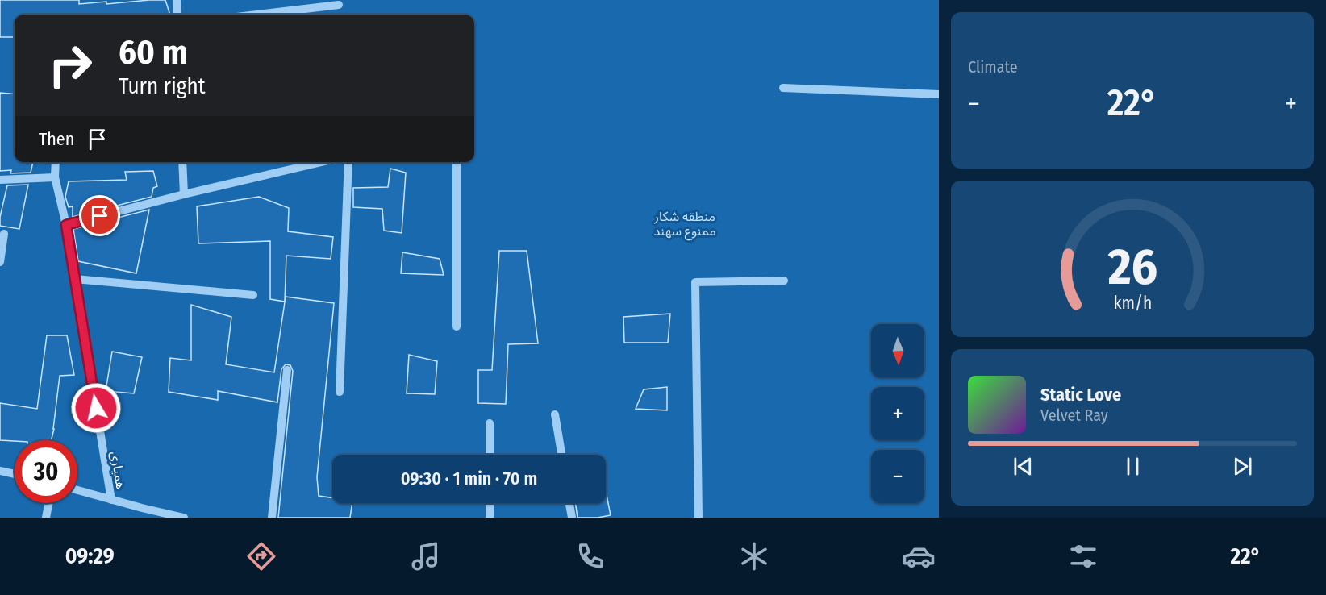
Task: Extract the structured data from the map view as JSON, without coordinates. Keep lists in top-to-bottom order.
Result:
{
  "streets": {
    "street": ["همیاری"]
  },
  "parks": ["منطقه شکار ممنوع سهند"],
  "north": "bottom",
  "page": {
    "tile": "Climate",
    "turn": ["60 m", "Turn right"],
    "heat": ["−", "22°", "+"],
    "then": "Then",
    "map_buttons": ["+", "−"],
    "song": ["Static Love", "Velvet Ray"],
    "limit": "30",
    "trip": "09:30 · 1 min · 70 m",
    "tabs": ["09:29", "22°"],
    "gauge": ["26", "km/h"]
  }
}
